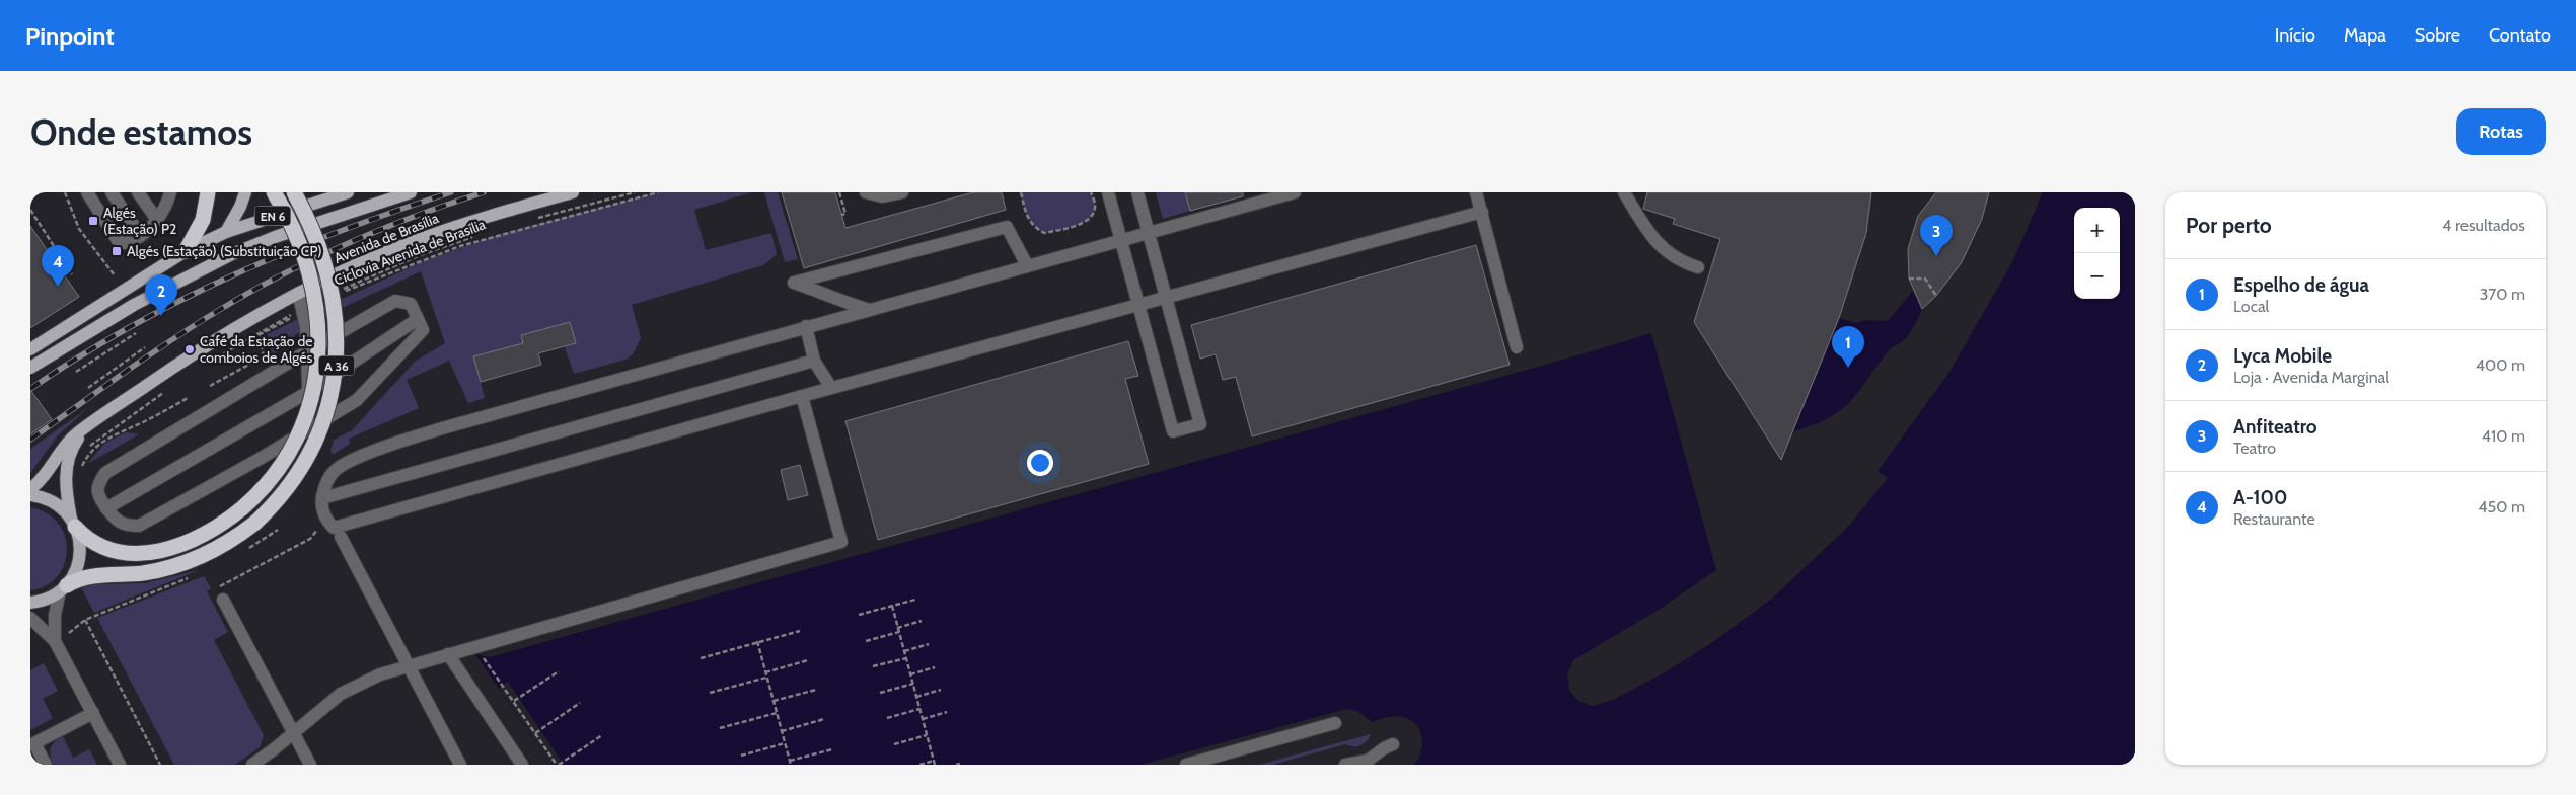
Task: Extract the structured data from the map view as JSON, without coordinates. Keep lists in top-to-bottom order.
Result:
{
  "streets": {
    "highway": ["A 36"],
    "main road": ["EN 6", "Avenida de Brasília"],
    "path": ["Ciclovia Avenida de Brasília"]
  },
  "crossings": [
    ["Avenida de Brasília", "A 36"]
  ],
  "places": {
    "transit": ["Algés (Estação) P2", "Algés (Estação) (Substituição CP)"],
    "other": ["Café da Estação de comboios de Algés"]
  },
  "page": {
    "header": "Pinpoint",
    "nav": [
      "Início",
      "Mapa",
      "Sobre",
      "Contato"
    ],
    "buttons": "Rotas",
    "title": "Onde estamos",
    "heading": ["Por perto", "4 resultados"],
    "map_buttons": ["+", "−"],
    "pins": [
      "3",
      "4",
      "2",
      "1"
    ],
    "list": [
      {
        "mark": "1",
        "name": "Espelho de água",
        "note": "Local",
        "value": "370 m"
      },
      {
        "mark": "2",
        "name": "Lyca Mobile",
        "note": "Loja · Avenida Marginal",
        "value": "400 m"
      },
      {
        "mark": "3",
        "name": "Anfiteatro",
        "note": "Teatro",
        "value": "410 m"
      },
      {
        "mark": "4",
        "name": "A-100",
        "note": "Restaurante",
        "value": "450 m"
      }
    ]
  }
}
